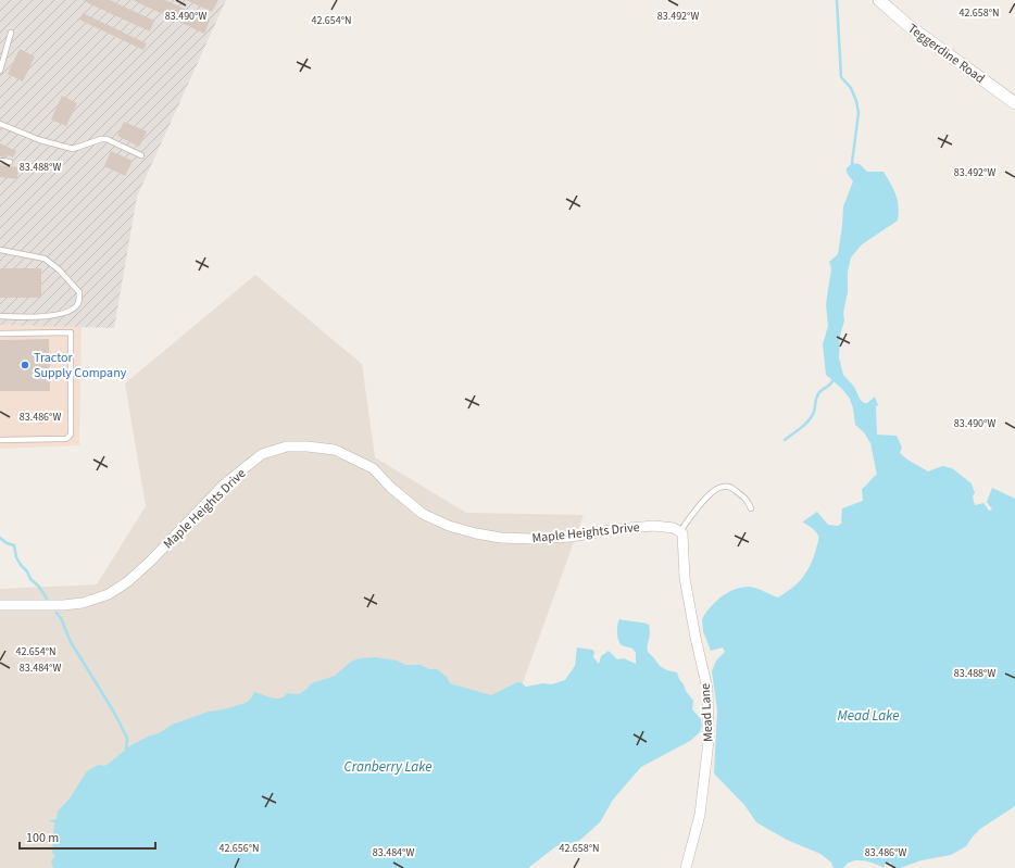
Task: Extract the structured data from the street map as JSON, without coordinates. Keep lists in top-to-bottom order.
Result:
{
  "streets": {
    "street": ["Teggerdine Road", "Maple Heights Drive", "Mead Lane"]
  },
  "crossings": [
    ["Maple Heights Drive", "Mead Lane"]
  ],
  "water": ["Mead Lake", "Cranberry Lake"],
  "places": ["Tractor Supply Company"],
  "scale_bar": "100 m",
  "coordinates": [
    "42.658°N",
    "83.490°W",
    "83.492°W",
    "42.654°N",
    "83.488°W",
    "83.486°W",
    "83.484°W",
    "42.656°N"
  ]
}
